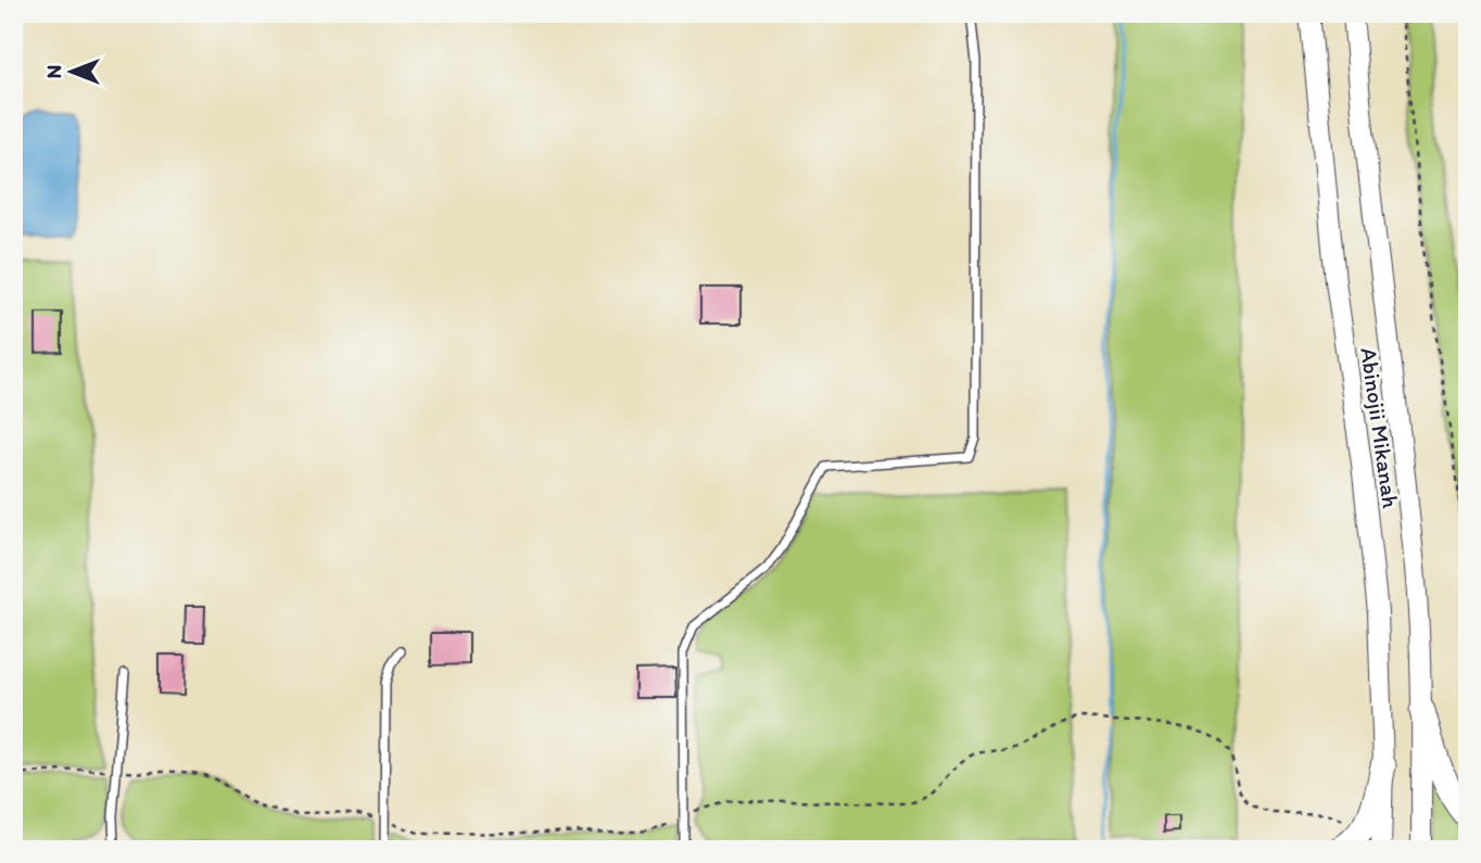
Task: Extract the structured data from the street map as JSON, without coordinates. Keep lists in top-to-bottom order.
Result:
{
  "streets": {
    "street": ["Abinojii Mikanah"]
  },
  "north": "left"
}
